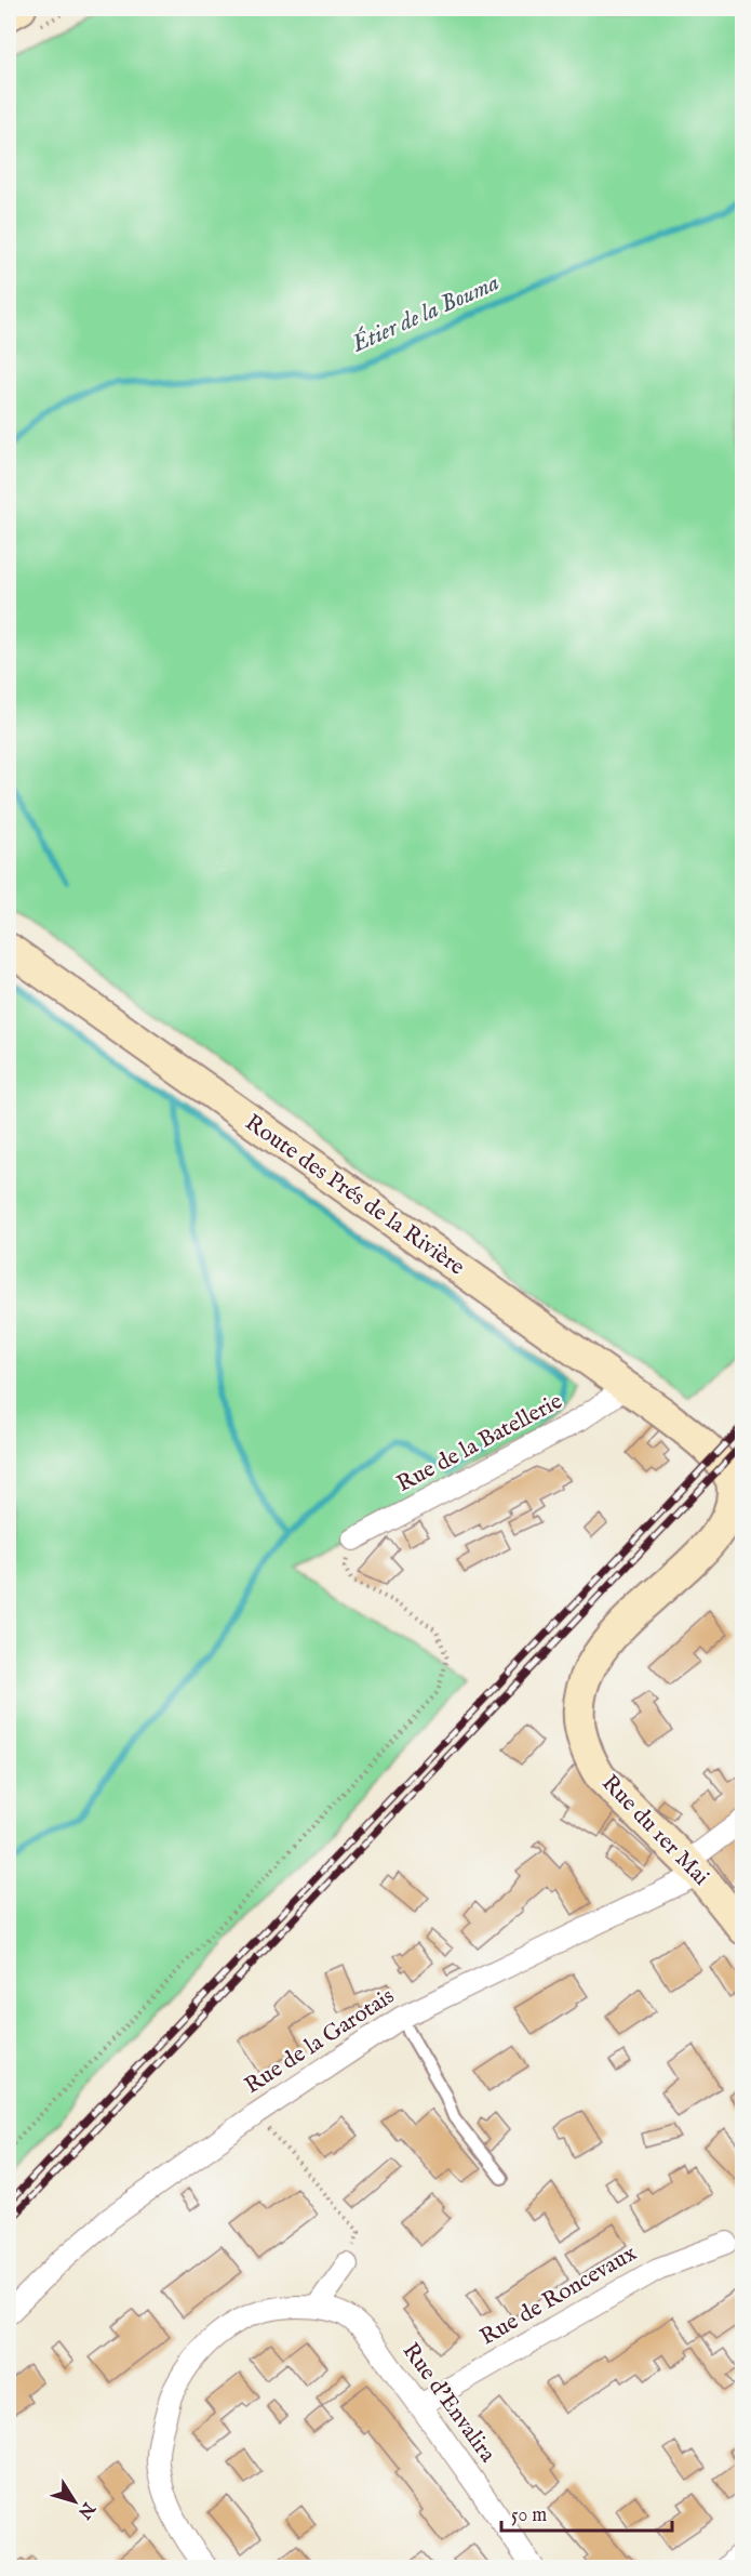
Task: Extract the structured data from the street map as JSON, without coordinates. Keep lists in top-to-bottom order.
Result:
{
  "streets": {
    "street": [
      "Route des Prés de la Rivière",
      "Rue de la Batellerie",
      "Rue du 1er Mai",
      "Rue de la Garotais",
      "Rue de Roncevaux",
      "Rue d'Envalira"
    ]
  },
  "crossings": [
    ["Route des Prés de la Rivière", "Rue de la Batellerie"],
    ["Route des Prés de la Rivière", "Rue du 1er Mai"],
    ["Rue du 1er Mai", "Rue de la Garotais"],
    ["Rue de Roncevaux", "Rue d'Envalira"]
  ],
  "water": ["Étier de la Bouma"],
  "scale_bar": "50 m",
  "north": "bottom right"
}
